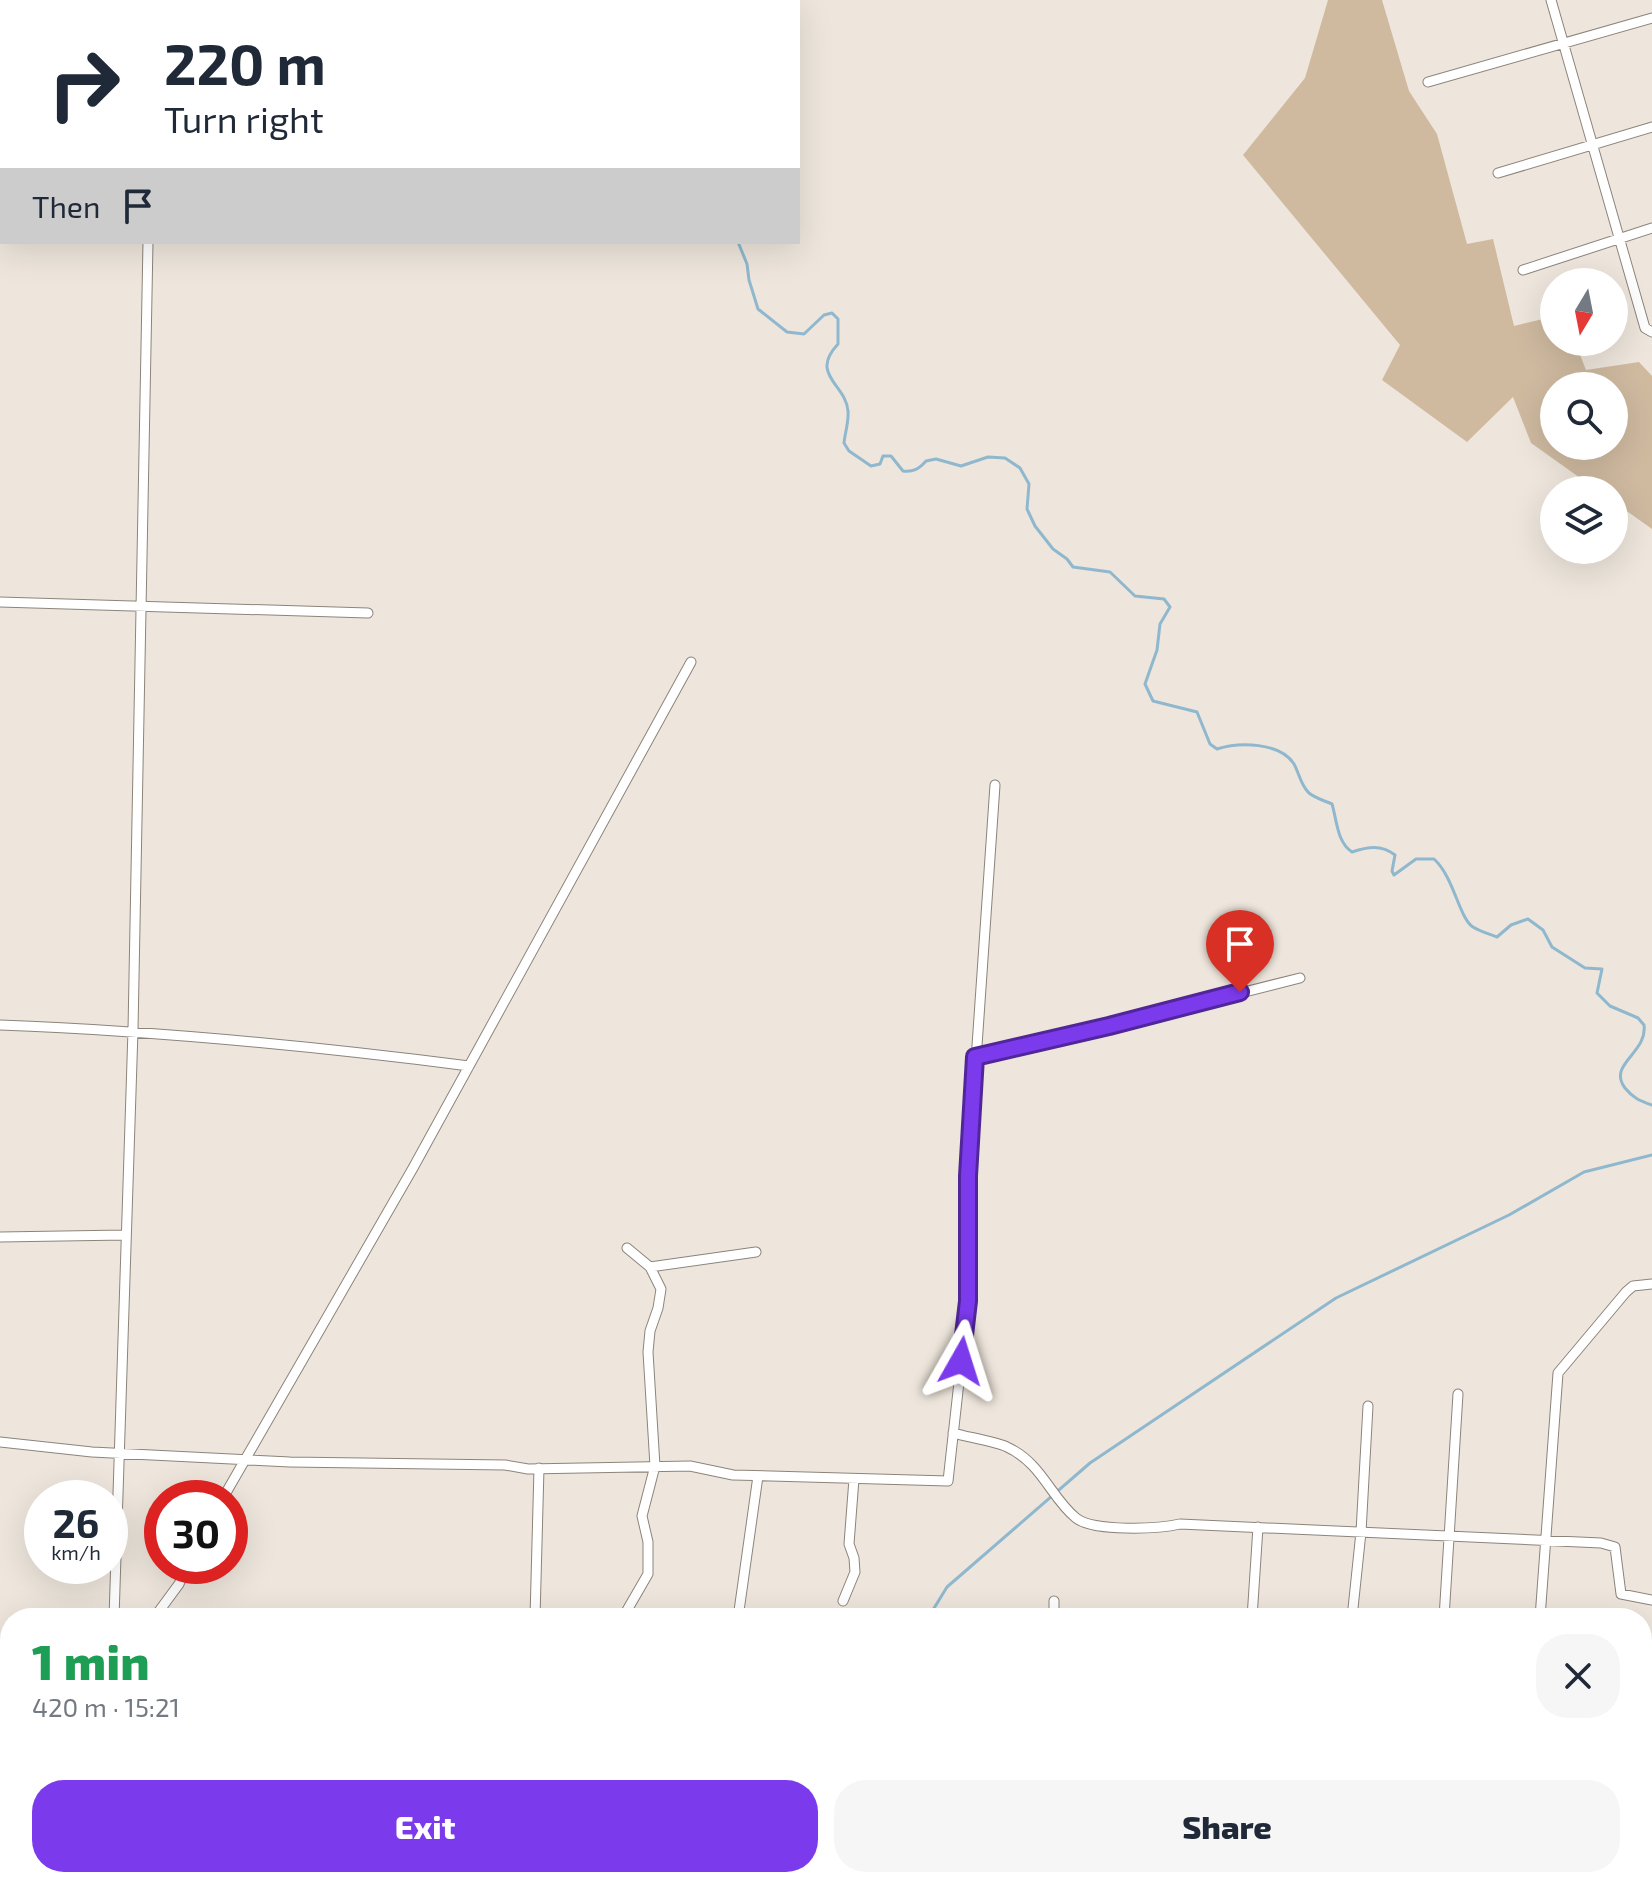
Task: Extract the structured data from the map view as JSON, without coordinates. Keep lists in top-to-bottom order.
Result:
{
  "north": "bottom",
  "page": {
    "turn": ["220 m", "Turn right"],
    "then": "Then",
    "speed": "26 km/h",
    "limit": "30",
    "heading": ["1 min", "420 m · 15:21"],
    "buttons": ["Exit", "Share"]
  }
}
